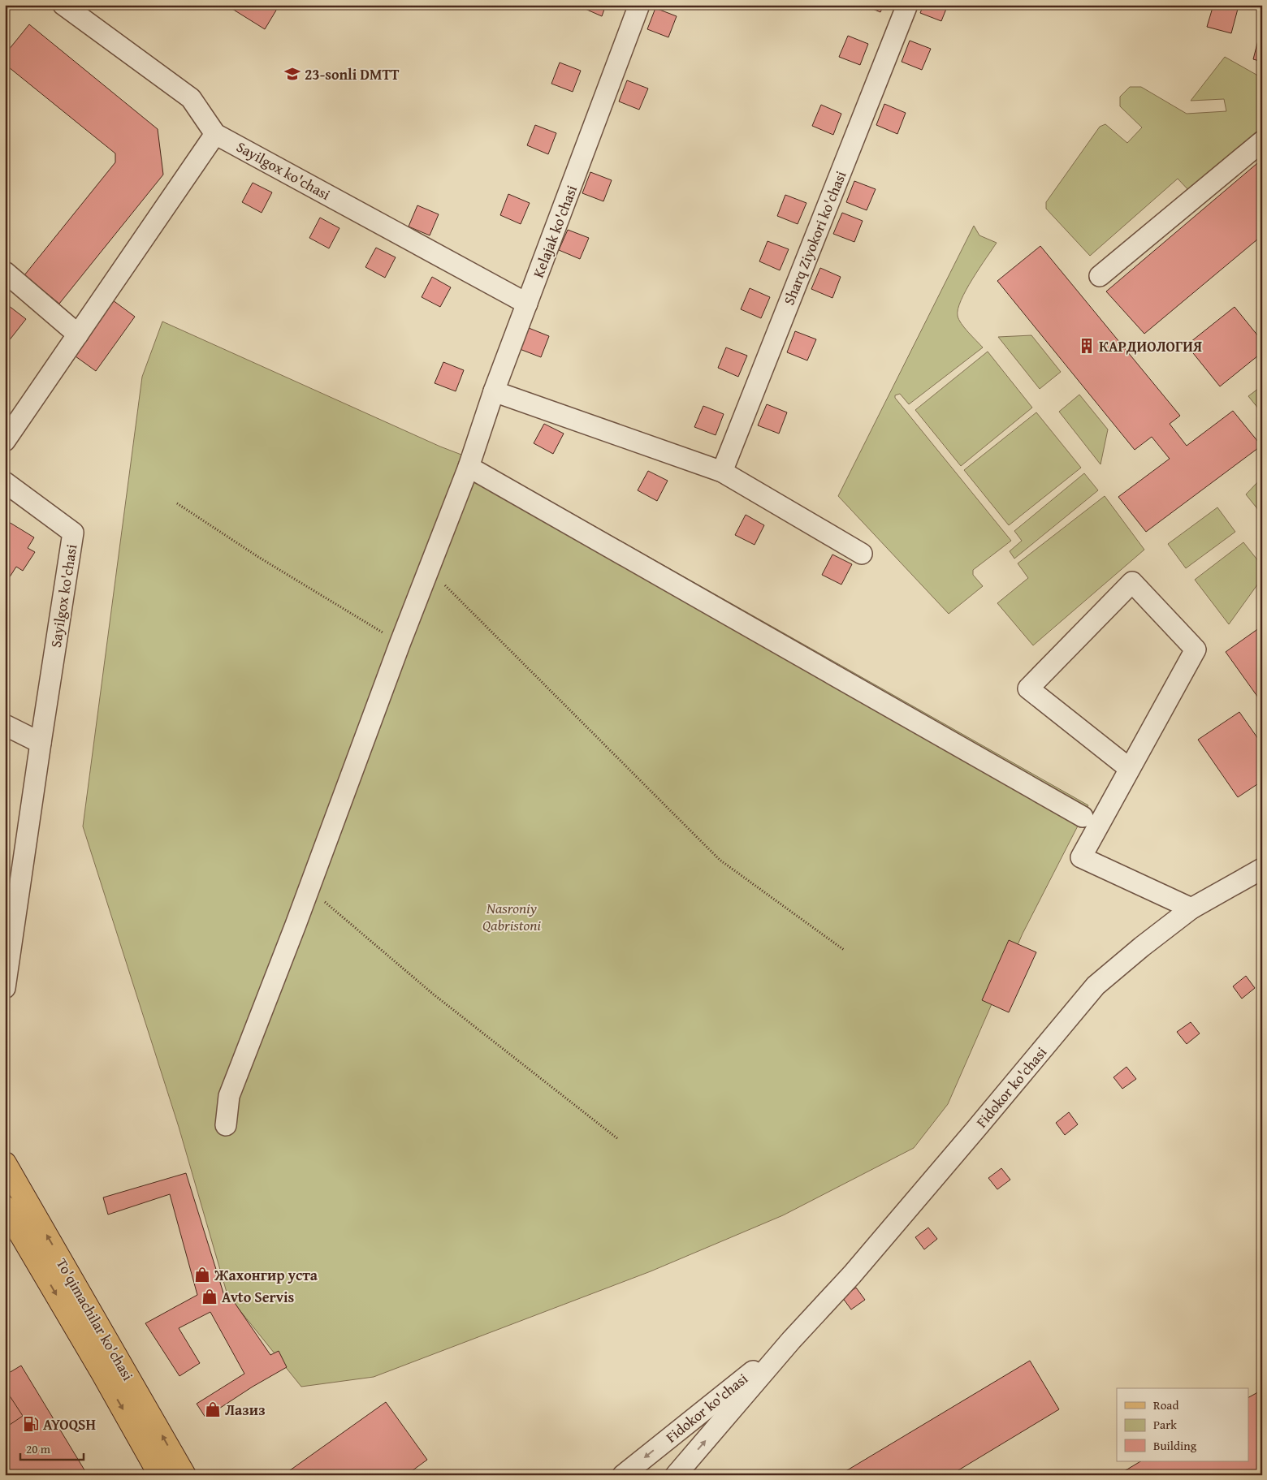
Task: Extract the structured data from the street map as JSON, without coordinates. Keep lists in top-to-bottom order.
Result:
{
  "streets": {
    "main road": ["To'qimachilar ko'chasi"],
    "street": [
      "Sayilgox ko'chasi",
      "Kelajak ko'chasi",
      "Sharq Ziyokori ko'chasi",
      "Fidokor ko'chasi"
    ]
  },
  "crossings": [
    ["Sayilgox ko'chasi", "Kelajak ko'chasi"]
  ],
  "parks": ["Nasroniy Qabristoni"],
  "places": {
    "school or university": ["23-sonli DMTT"],
    "building": ["КАРДИОЛОГИЯ"],
    "shop": ["Жахонгир уста", "Avto Servis", "Лазиз"],
    "fuel station": ["AYOQSH"]
  },
  "legend": ["Road", "Park", "Building"],
  "scale_bar": "20 m"
}
